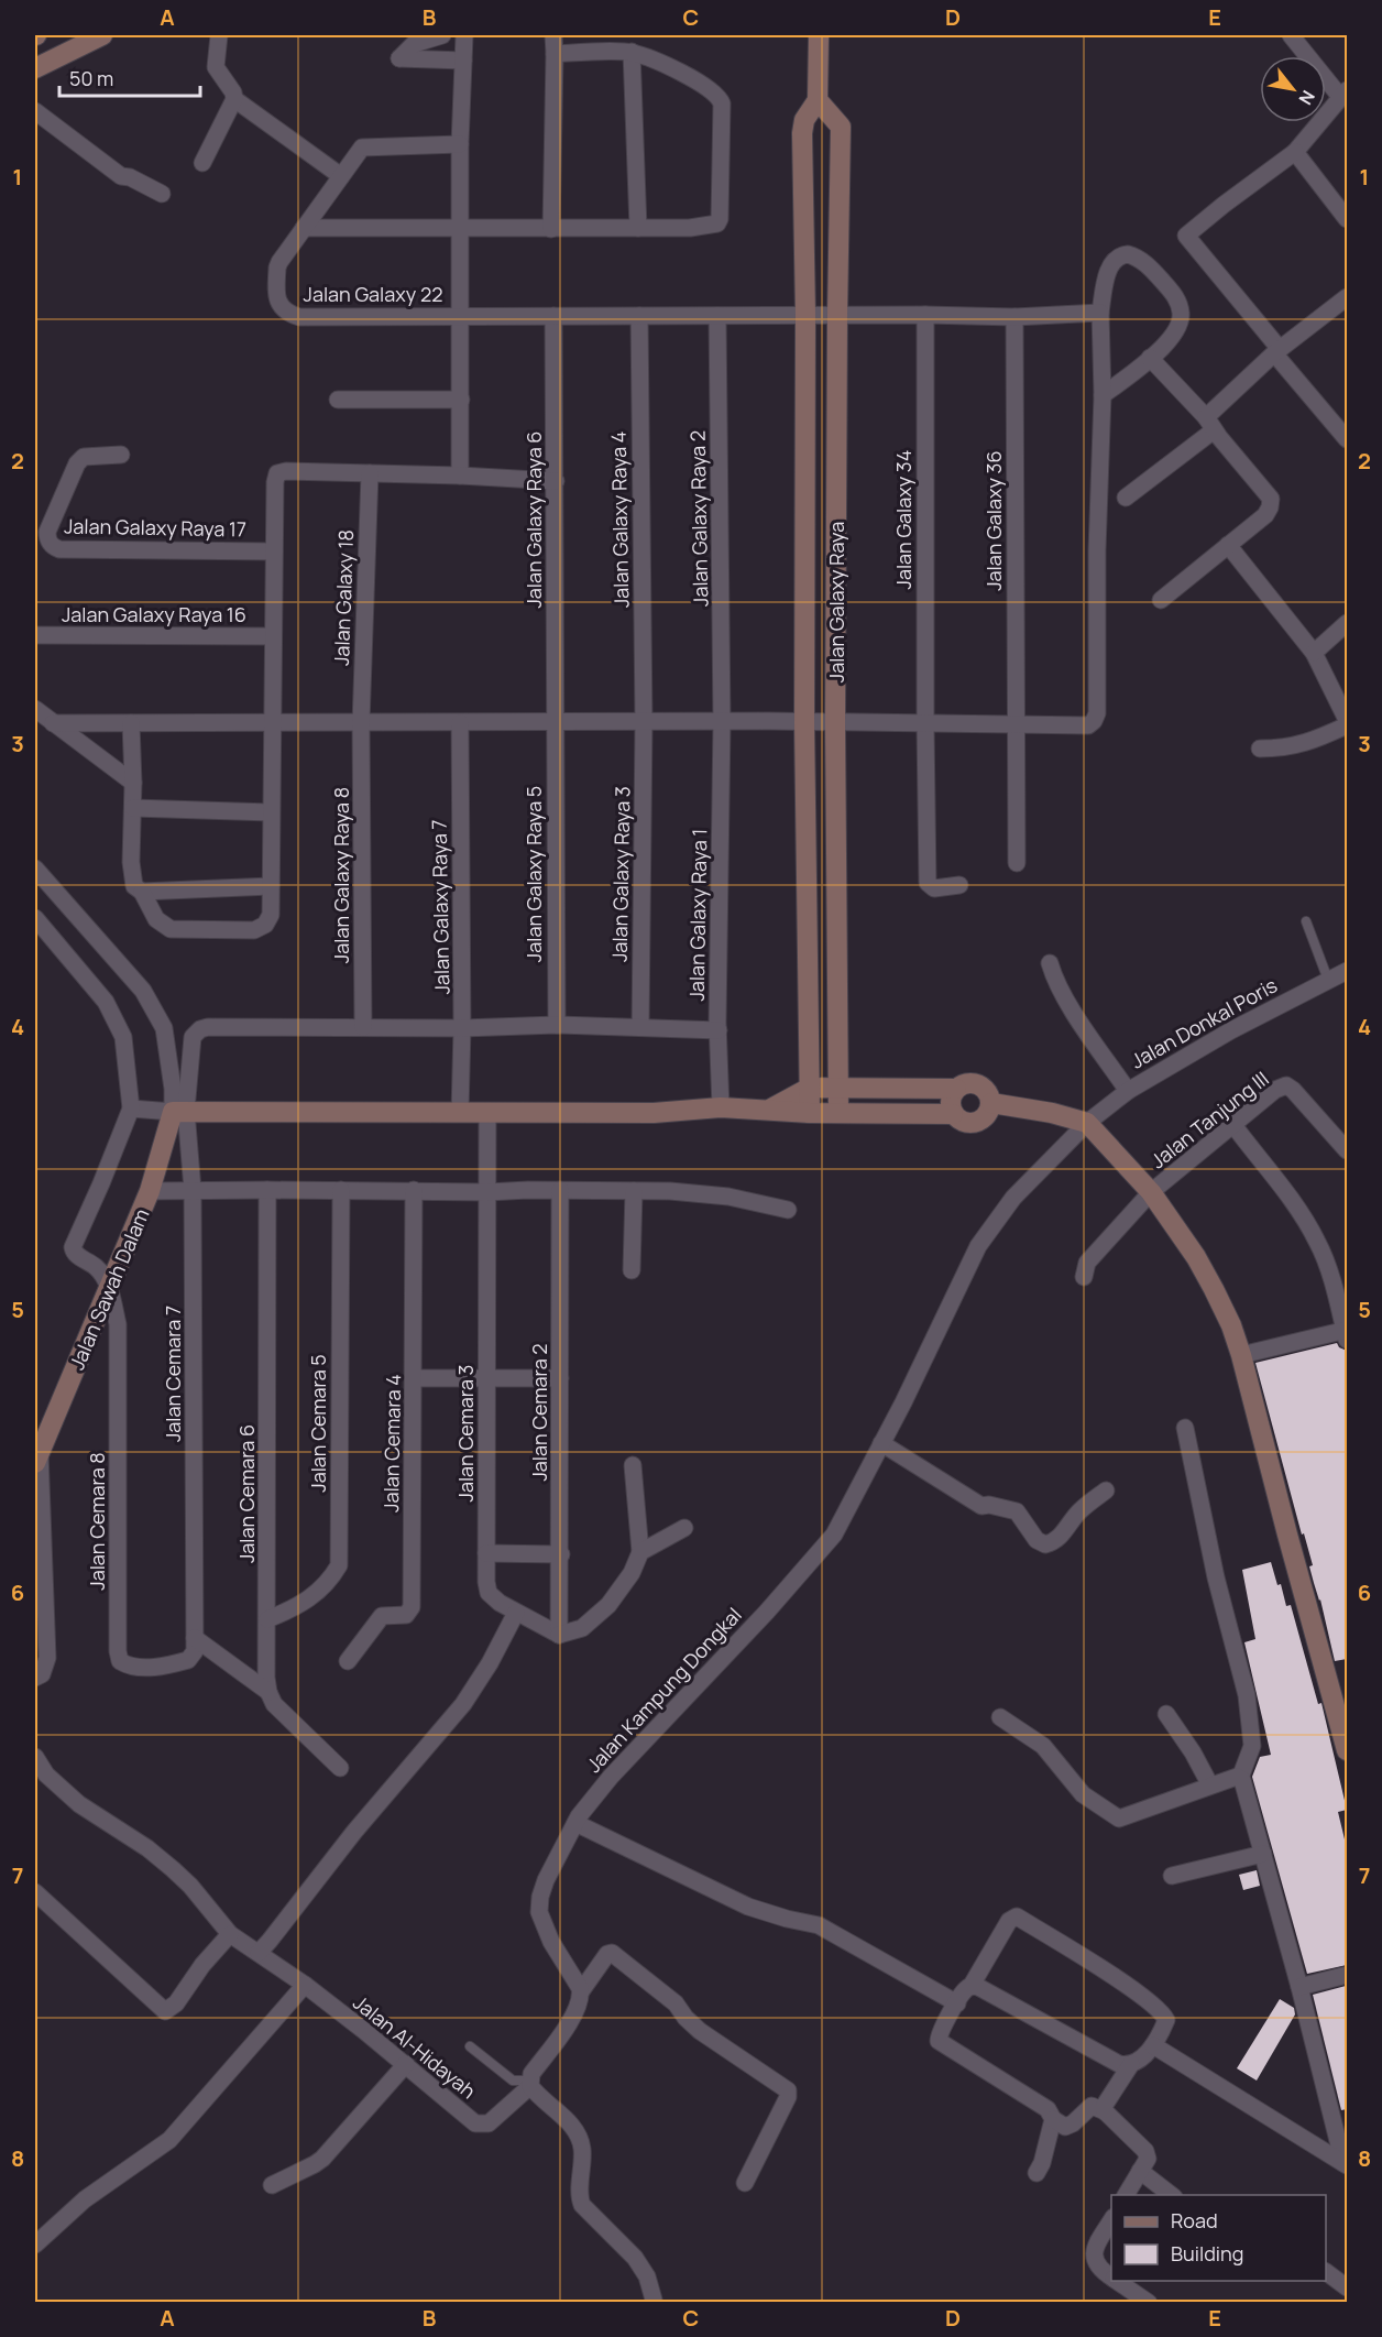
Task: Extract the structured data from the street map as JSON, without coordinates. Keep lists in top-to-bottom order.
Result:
{
  "streets": {
    "street": [
      "Jalan Galaxy 22",
      "Jalan Galaxy Raya 2",
      "Jalan Galaxy Raya 6",
      "Jalan Galaxy Raya 4",
      "Jalan Galaxy 34",
      "Jalan Galaxy 36",
      "Jalan Galaxy Raya 17",
      "Jalan Galaxy 18",
      "Jalan Galaxy Raya",
      "Jalan Galaxy Raya 16",
      "Jalan Galaxy Raya 5",
      "Jalan Galaxy Raya 3",
      "Jalan Galaxy Raya 8",
      "Jalan Galaxy Raya 7",
      "Jalan Galaxy Raya 1",
      "Jalan Donkal Poris",
      "Jalan Tanjung III",
      "Jalan Sawah Dalam",
      "Jalan Cemara 7",
      "Jalan Cemara 2",
      "Jalan Cemara 5",
      "Jalan Cemara 3",
      "Jalan Cemara 4",
      "Jalan Cemara 6",
      "Jalan Cemara 8",
      "Jalan Kampung Dongkal",
      "Jalan Al-Hidayah"
    ]
  },
  "crossings": [
    ["Jalan Galaxy 22", "Jalan Galaxy Raya 2"],
    ["Jalan Galaxy 22", "Jalan Galaxy Raya 6"],
    ["Jalan Galaxy 22", "Jalan Galaxy Raya 4"],
    ["Jalan Galaxy 22", "Jalan Galaxy 34"],
    ["Jalan Galaxy 22", "Jalan Galaxy 36"],
    ["Jalan Galaxy 22", "Jalan Galaxy Raya"],
    ["Jalan Galaxy Raya 2", "Jalan Galaxy Raya 1"],
    ["Jalan Galaxy Raya 6", "Jalan Galaxy Raya 5"],
    ["Jalan Galaxy Raya 4", "Jalan Galaxy Raya 3"],
    ["Jalan Galaxy 18", "Jalan Galaxy Raya 8"],
    ["Jalan Donkal Poris", "Jalan Kampung Dongkal"],
    ["Jalan Sawah Dalam", "Jalan Cemara 7"],
    ["Jalan Sawah Dalam", "Jalan Cemara 8"],
    ["Jalan Cemara 7", "Jalan Cemara 8"],
    ["Jalan Cemara 2", "Jalan Cemara 3"],
    ["Jalan Cemara 5", "Jalan Cemara 6"]
  ],
  "legend": ["Road", "Building"],
  "scale_bar": "50 m",
  "north": "bottom right",
  "grid": {
    "columns": [
      "A",
      "B",
      "C",
      "D",
      "E"
    ],
    "rows": [
      "1",
      "2",
      "3",
      "4",
      "5",
      "6",
      "7",
      "8"
    ]
  }
}
